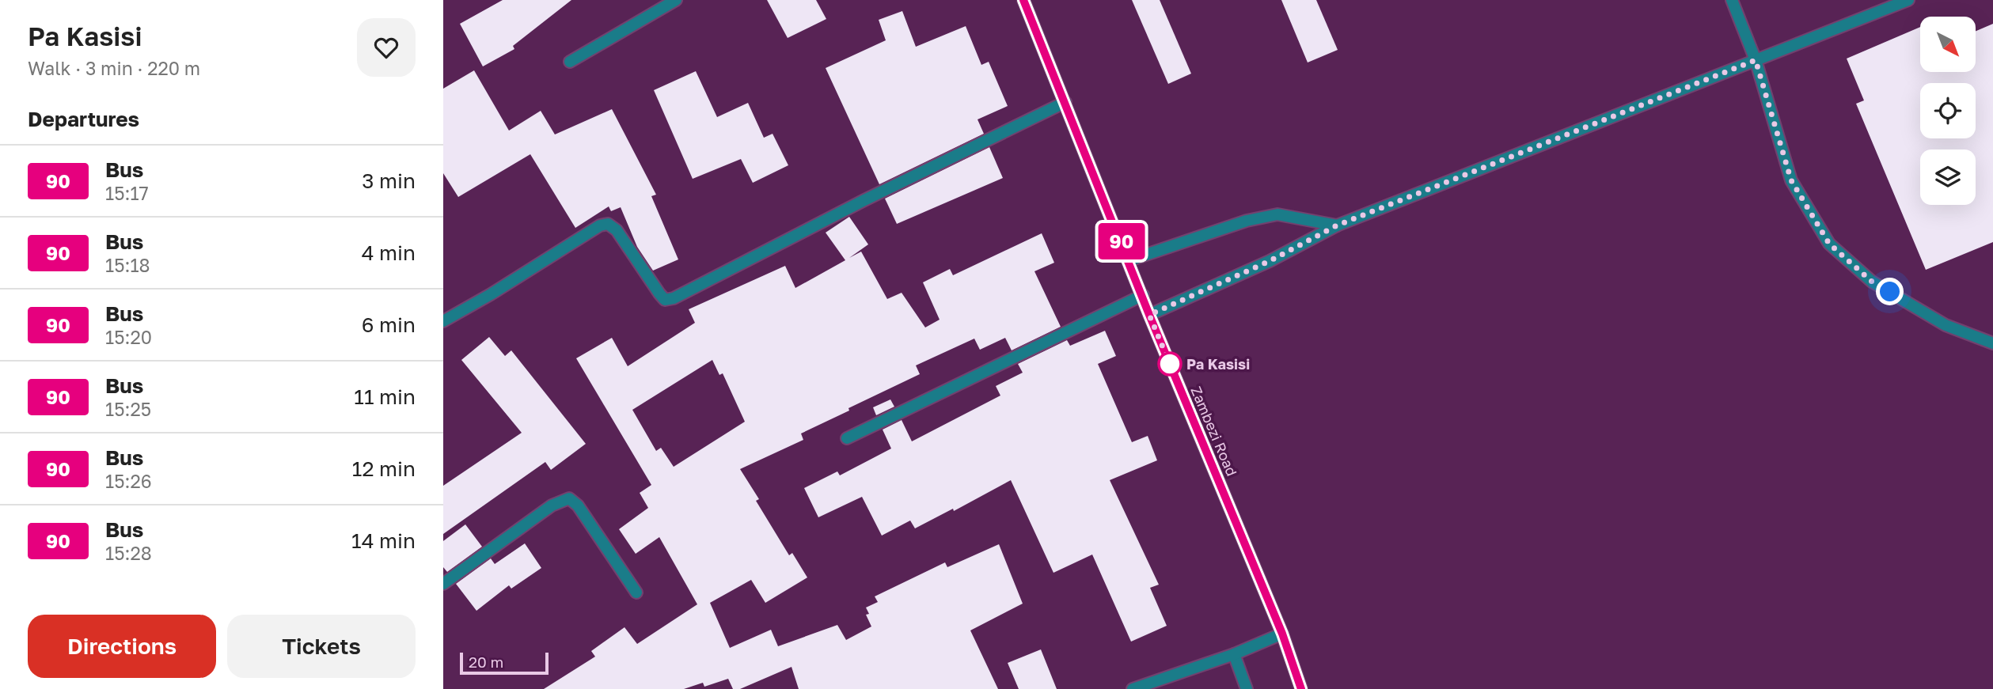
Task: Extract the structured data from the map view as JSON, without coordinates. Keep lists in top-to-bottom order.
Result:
{
  "streets": {
    "main road": ["Zambezi Road"]
  },
  "places": ["Pa Kasisi"],
  "lines": ["bus line 90"],
  "scale_bar": "20 m",
  "north": "bottom right",
  "page": {
    "heading": [
      ["Pa Kasisi", "Walk · 3 min · 220 m"],
      "Departures"
    ],
    "on_map": "90",
    "list": [
      {
        "mark": "90",
        "name": "Bus",
        "note": "15:17",
        "value": "3 min"
      },
      {
        "mark": "90",
        "name": "Bus",
        "note": "15:18",
        "value": "4 min"
      },
      {
        "mark": "90",
        "name": "Bus",
        "note": "15:20",
        "value": "6 min"
      },
      {
        "mark": "90",
        "name": "Bus",
        "note": "15:25",
        "value": "11 min"
      },
      {
        "mark": "90",
        "name": "Bus",
        "note": "15:26",
        "value": "12 min"
      },
      {
        "mark": "90",
        "name": "Bus",
        "note": "15:28",
        "value": "14 min"
      }
    ],
    "buttons": ["Directions", "Tickets"],
    "scale": "20 m"
  }
}
